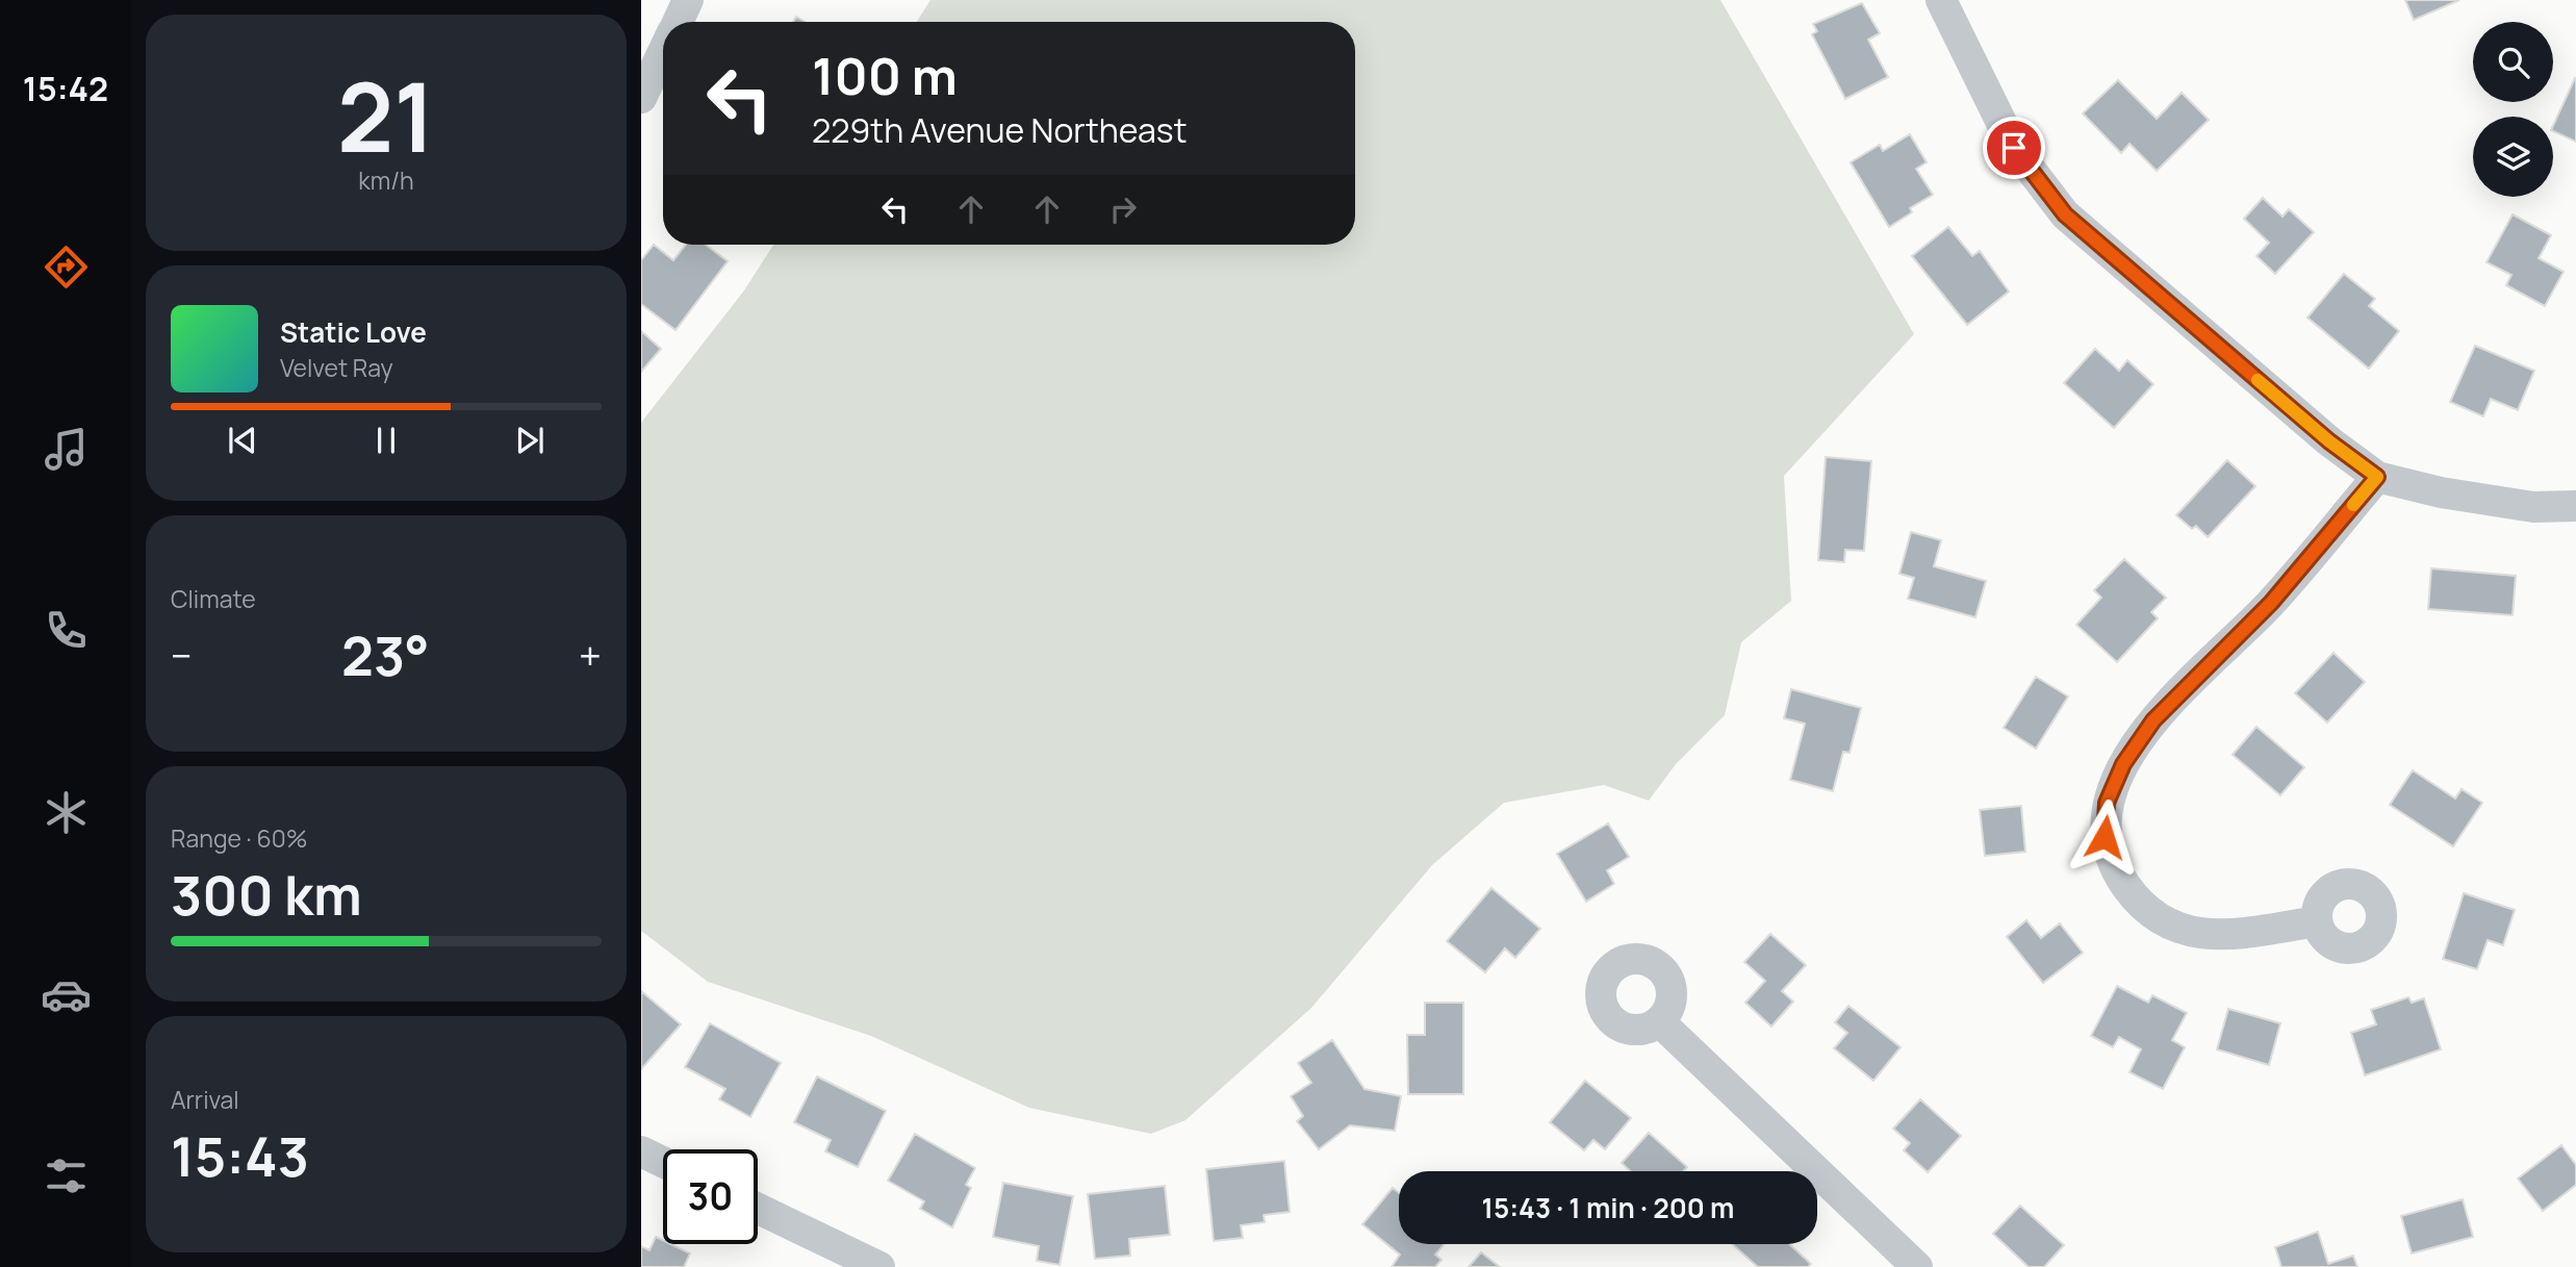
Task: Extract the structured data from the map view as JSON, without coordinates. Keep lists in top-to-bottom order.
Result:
{
  "page": {
    "tabs": "15:42",
    "tile": [
      ["21", "km/h"],
      "Climate",
      ["Range · 60%", "300 km"],
      ["Arrival", "15:43"]
    ],
    "turn": ["100 m", "229th Avenue Northeast"],
    "song": ["Static Love", "Velvet Ray"],
    "heat": ["−", "23°", "+"],
    "limit": "30",
    "trip": "15:43 · 1 min · 200 m"
  }
}
